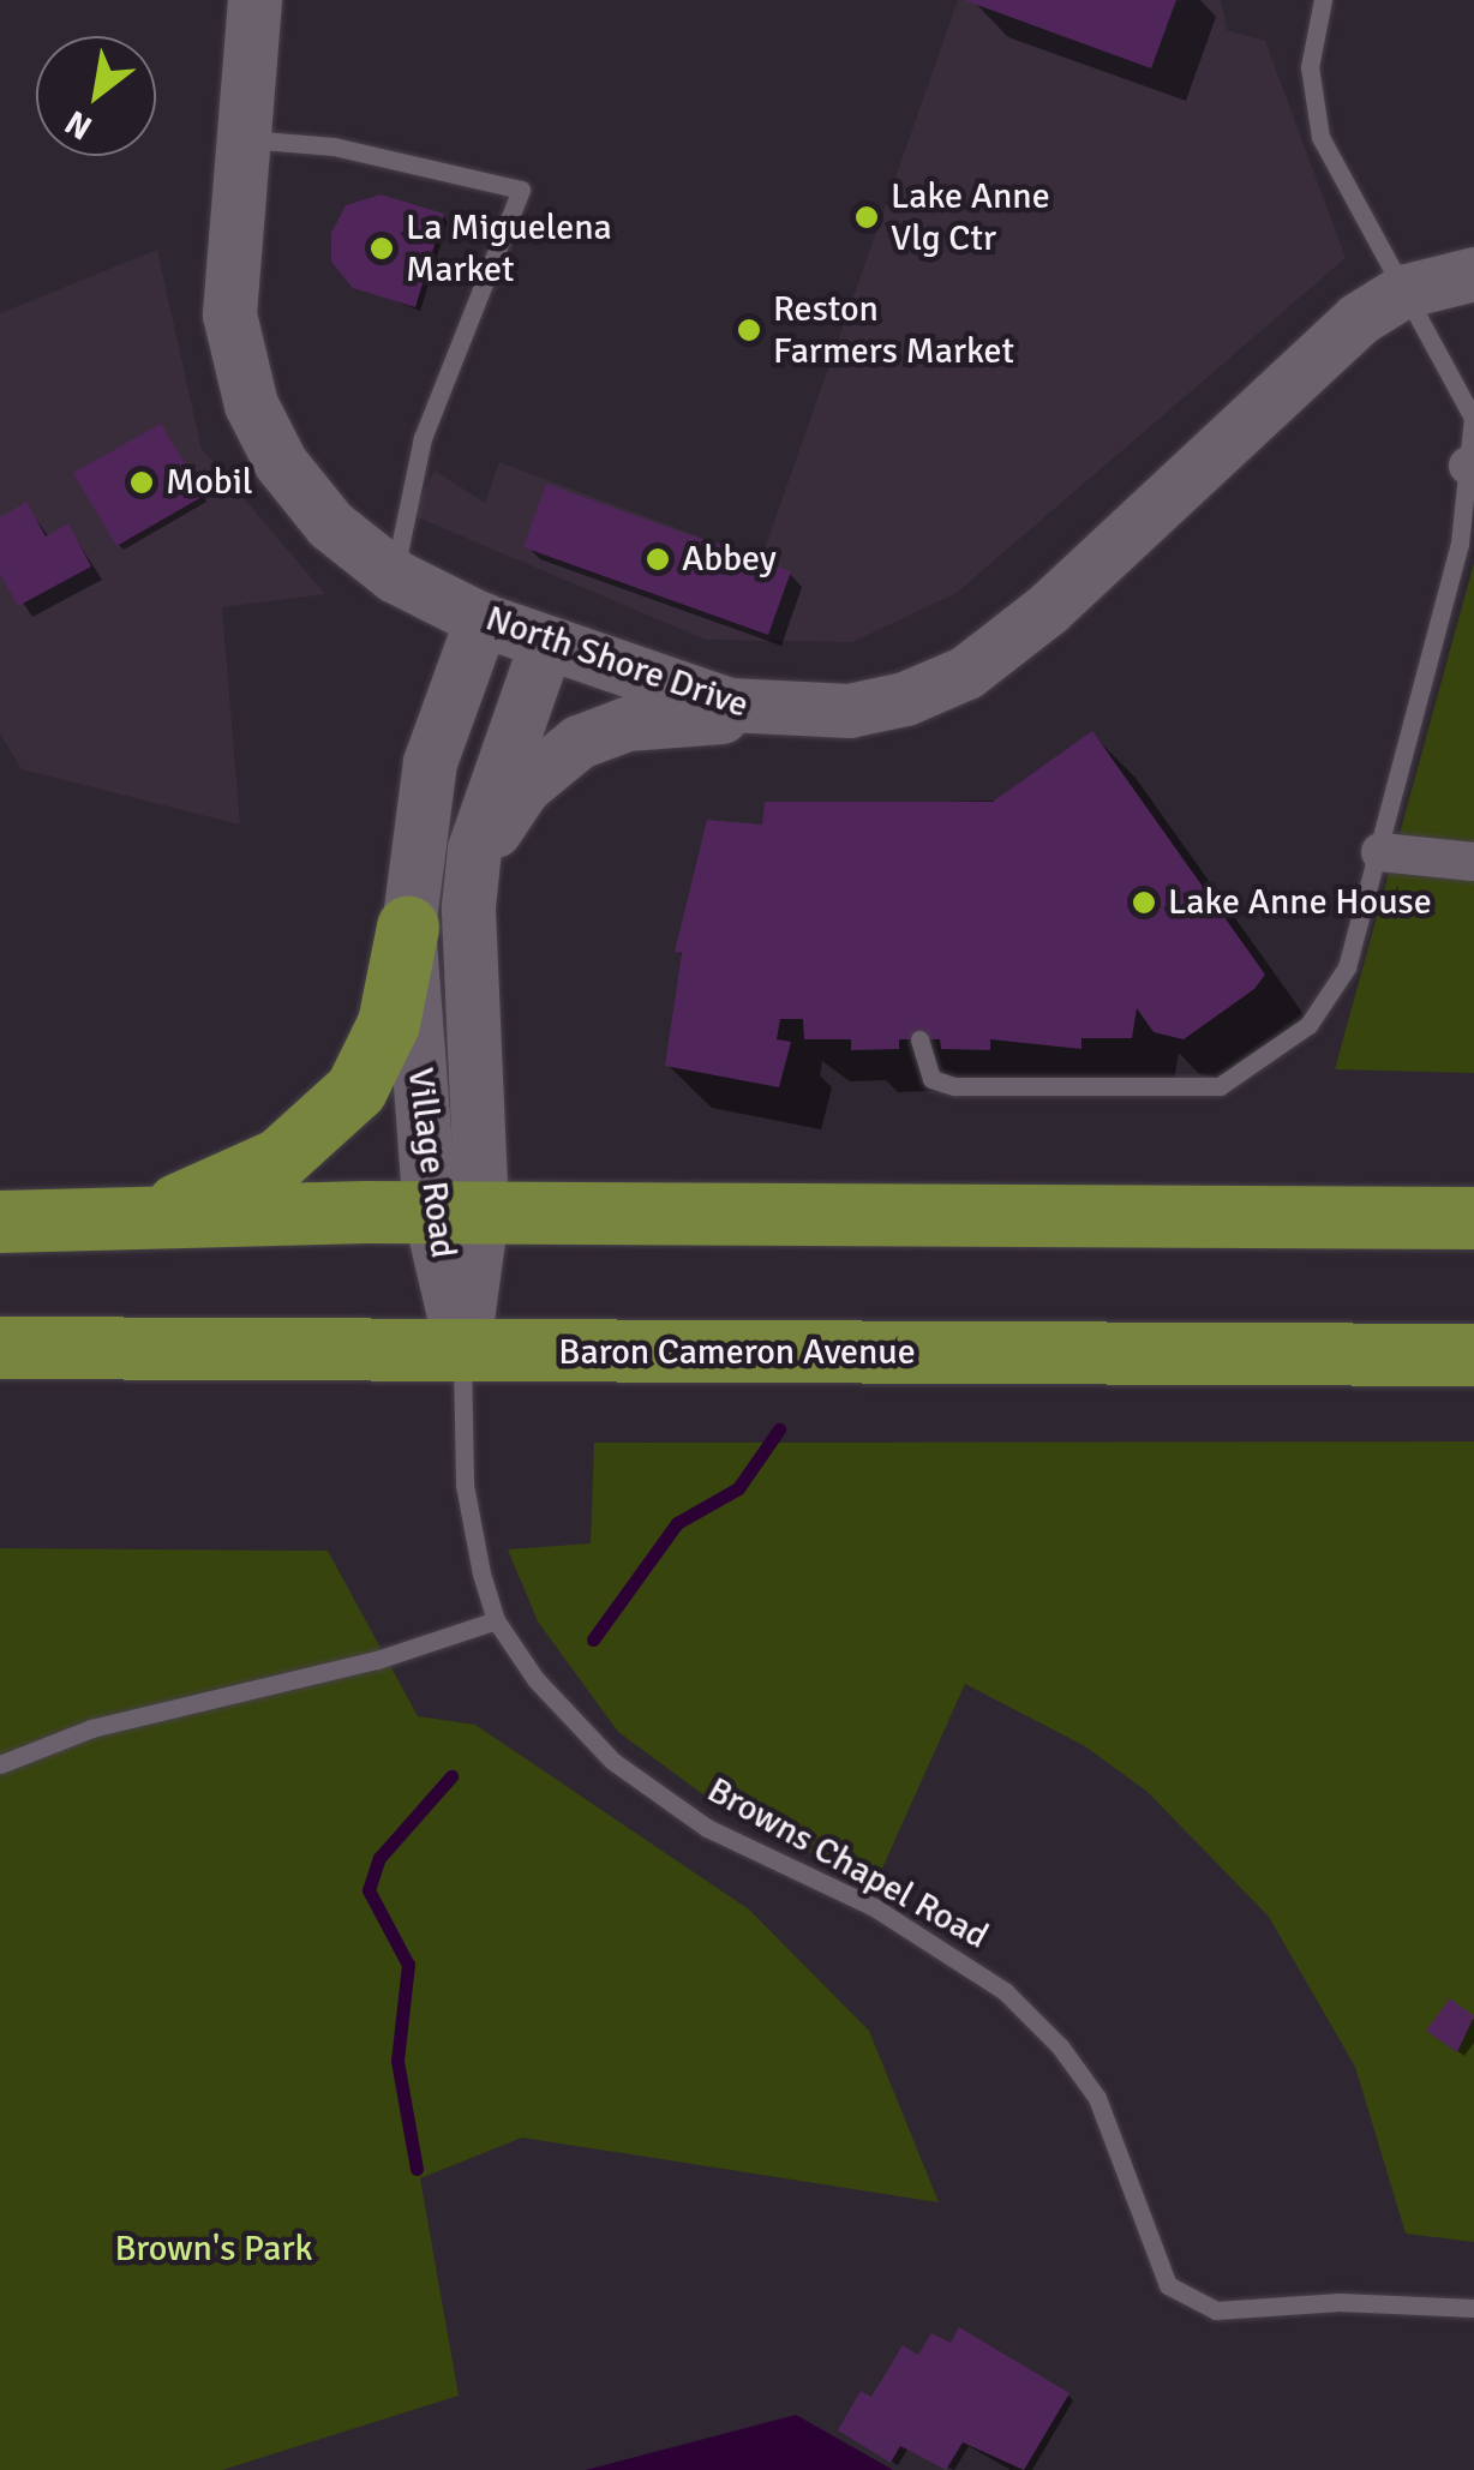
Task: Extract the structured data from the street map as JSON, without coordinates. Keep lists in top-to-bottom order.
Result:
{
  "streets": {
    "main road": ["Baron Cameron Avenue"],
    "street": ["North Shore Drive", "Village Road"],
    "lane": ["Browns Chapel Road"]
  },
  "crossings": [
    ["North Shore Drive", "Village Road"],
    ["Village Road", "Baron Cameron Avenue"],
    ["Village Road", "Browns Chapel Road"],
    ["Baron Cameron Avenue", "Browns Chapel Road"]
  ],
  "parks": ["Brown's Park"],
  "places": [
    "Lake Anne Vlg Ctr",
    "La Miguelena Market",
    "Reston Farmers Market",
    "Mobil",
    "Abbey",
    "Lake Anne House"
  ],
  "north": "bottom left"
}
